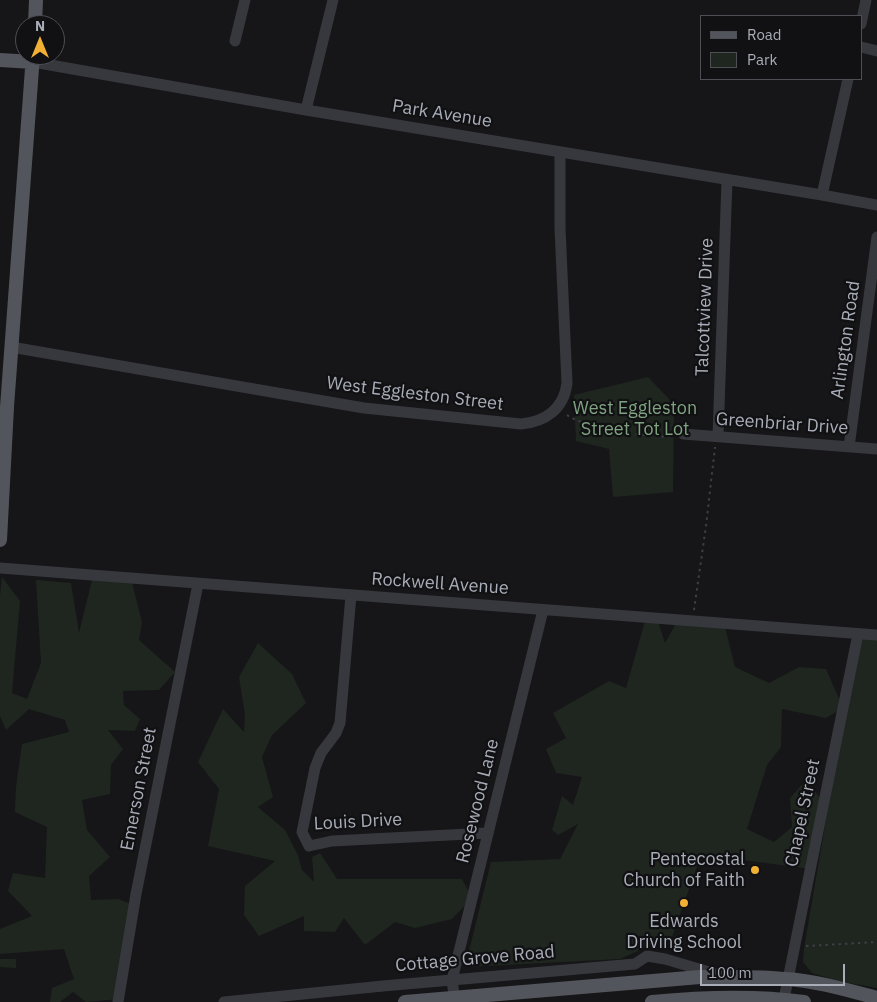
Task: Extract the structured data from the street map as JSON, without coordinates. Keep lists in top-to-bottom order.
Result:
{
  "streets": {
    "main road": ["Park Avenue", "Cottage Grove Road"],
    "street": [
      "Talcottview Drive",
      "Arlington Road",
      "West Eggleston Street",
      "Greenbriar Drive",
      "Rockwell Avenue",
      "Emerson Street",
      "Rosewood Lane",
      "Chapel Street",
      "Louis Drive"
    ]
  },
  "crossings": [
    ["Park Avenue", "Talcottview Drive"],
    ["Park Avenue", "West Eggleston Street"],
    ["Talcottview Drive", "Greenbriar Drive"],
    ["Arlington Road", "Greenbriar Drive"],
    ["Rockwell Avenue", "Emerson Street"],
    ["Rockwell Avenue", "Rosewood Lane"],
    ["Rockwell Avenue", "Chapel Street"],
    ["Rockwell Avenue", "Louis Drive"],
    ["Rosewood Lane", "Louis Drive"],
    ["Rosewood Lane", "Cottage Grove Road"],
    ["Chapel Street", "Cottage Grove Road"]
  ],
  "parks": ["West Eggleston Street Tot Lot"],
  "places": ["Pentecostal Church of Faith", "Edwards Driving School"],
  "legend": ["Road", "Park"],
  "scale_bar": "100 m",
  "north": "top"
}
